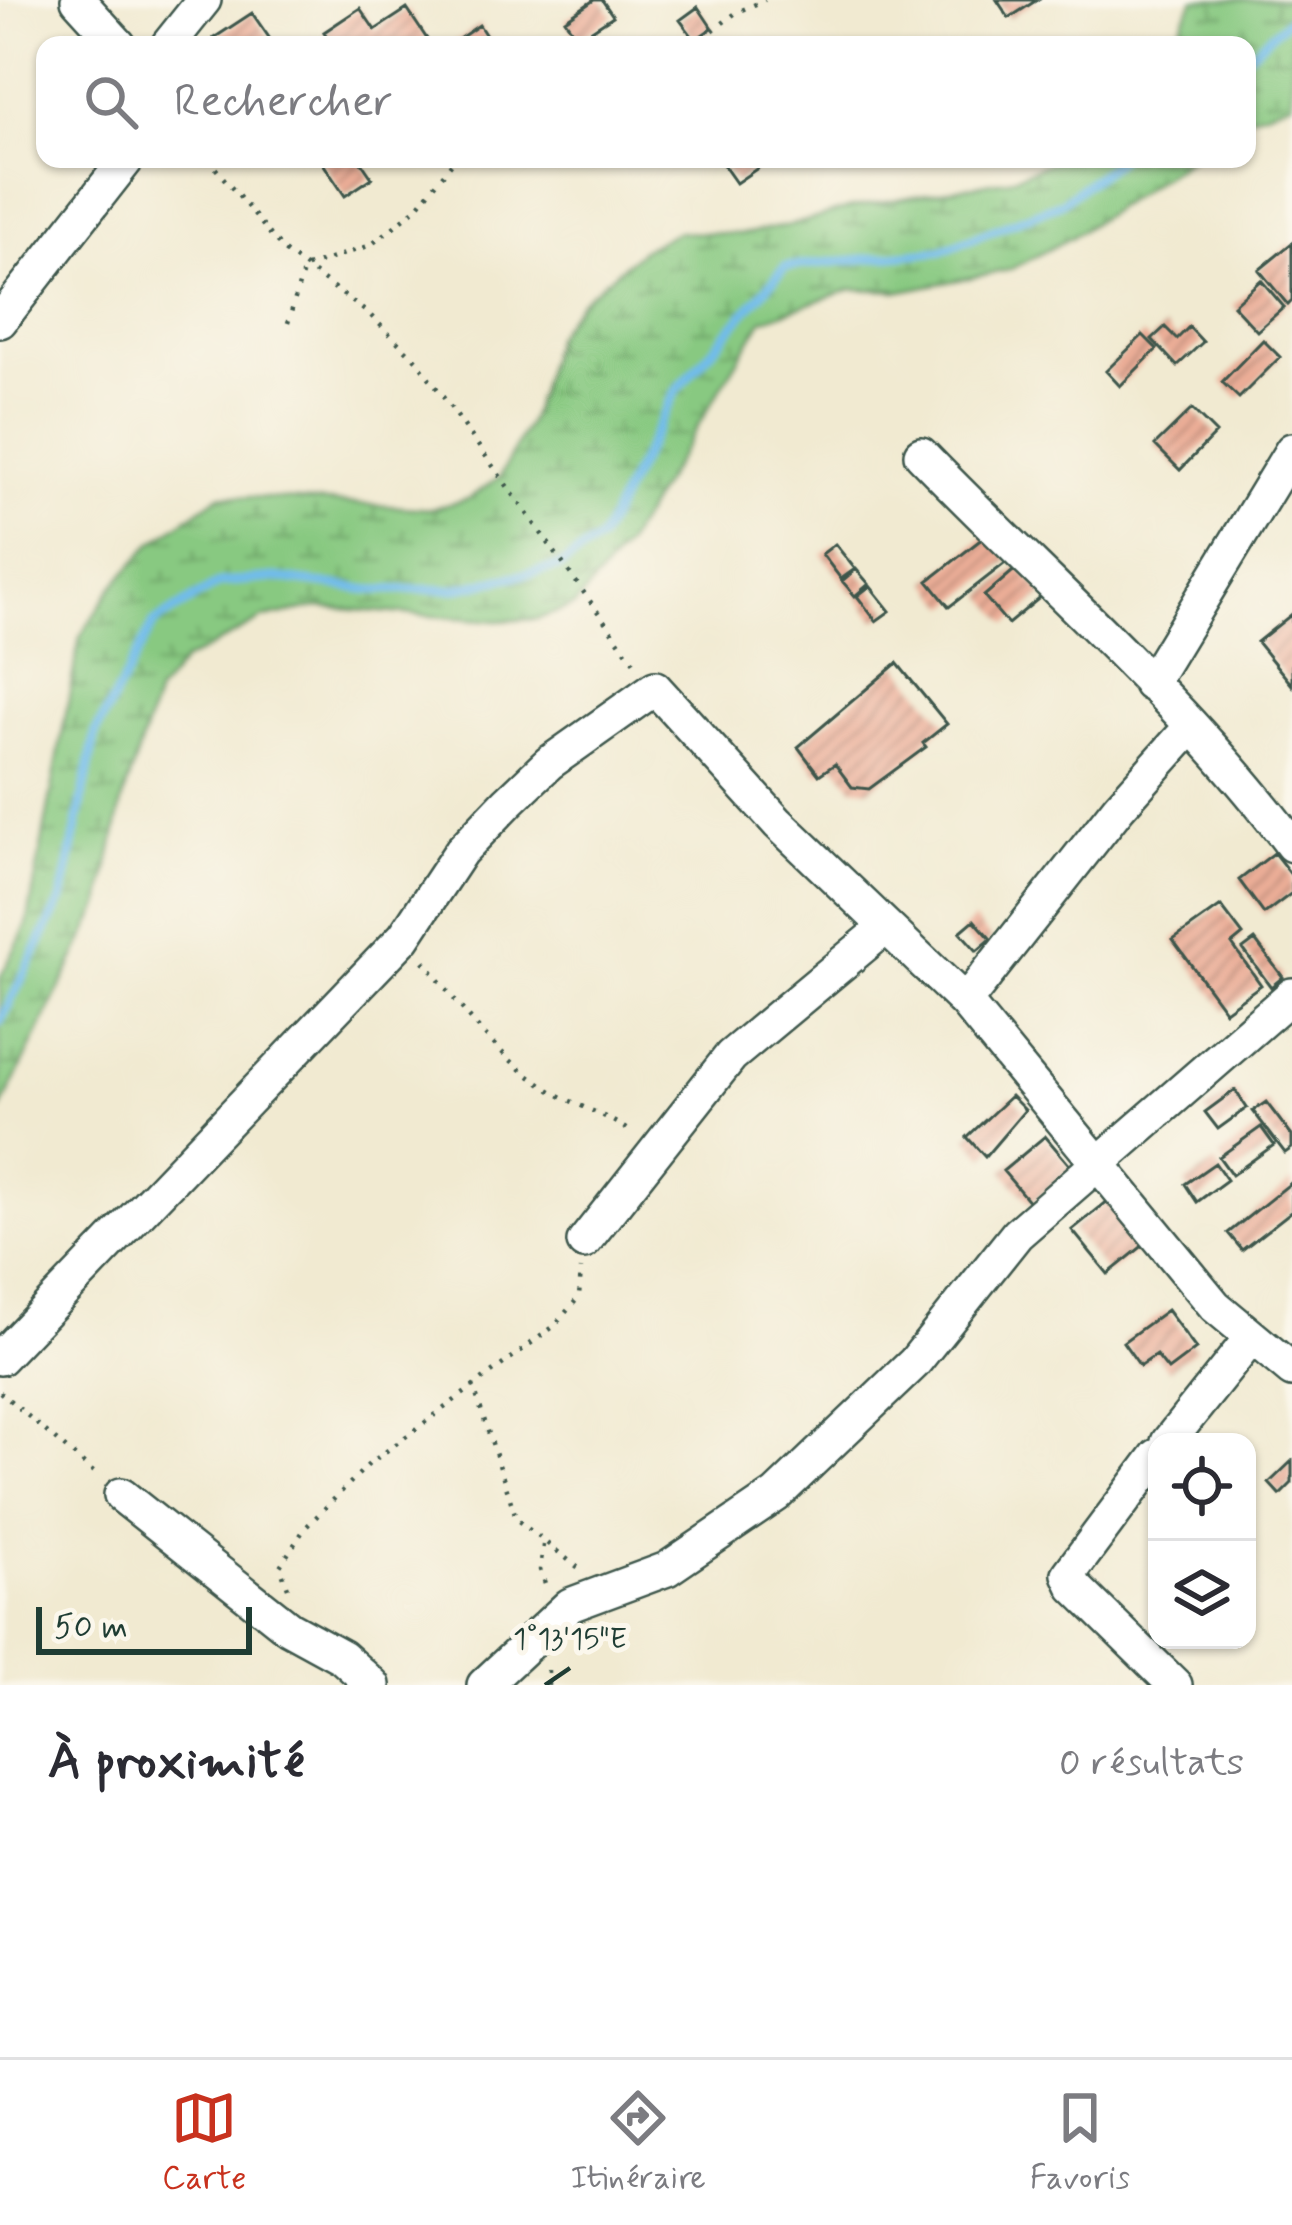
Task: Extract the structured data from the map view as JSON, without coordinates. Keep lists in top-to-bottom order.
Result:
{
  "scale_bar": "50 m",
  "page": {
    "search": "Rechercher",
    "scale": "50 m",
    "heading": ["À proximité", "0 résultats"],
    "nav": ["Carte", "Itinéraire", "Favoris"]
  },
  "coordinates": ["1°13'15\"E"]
}
